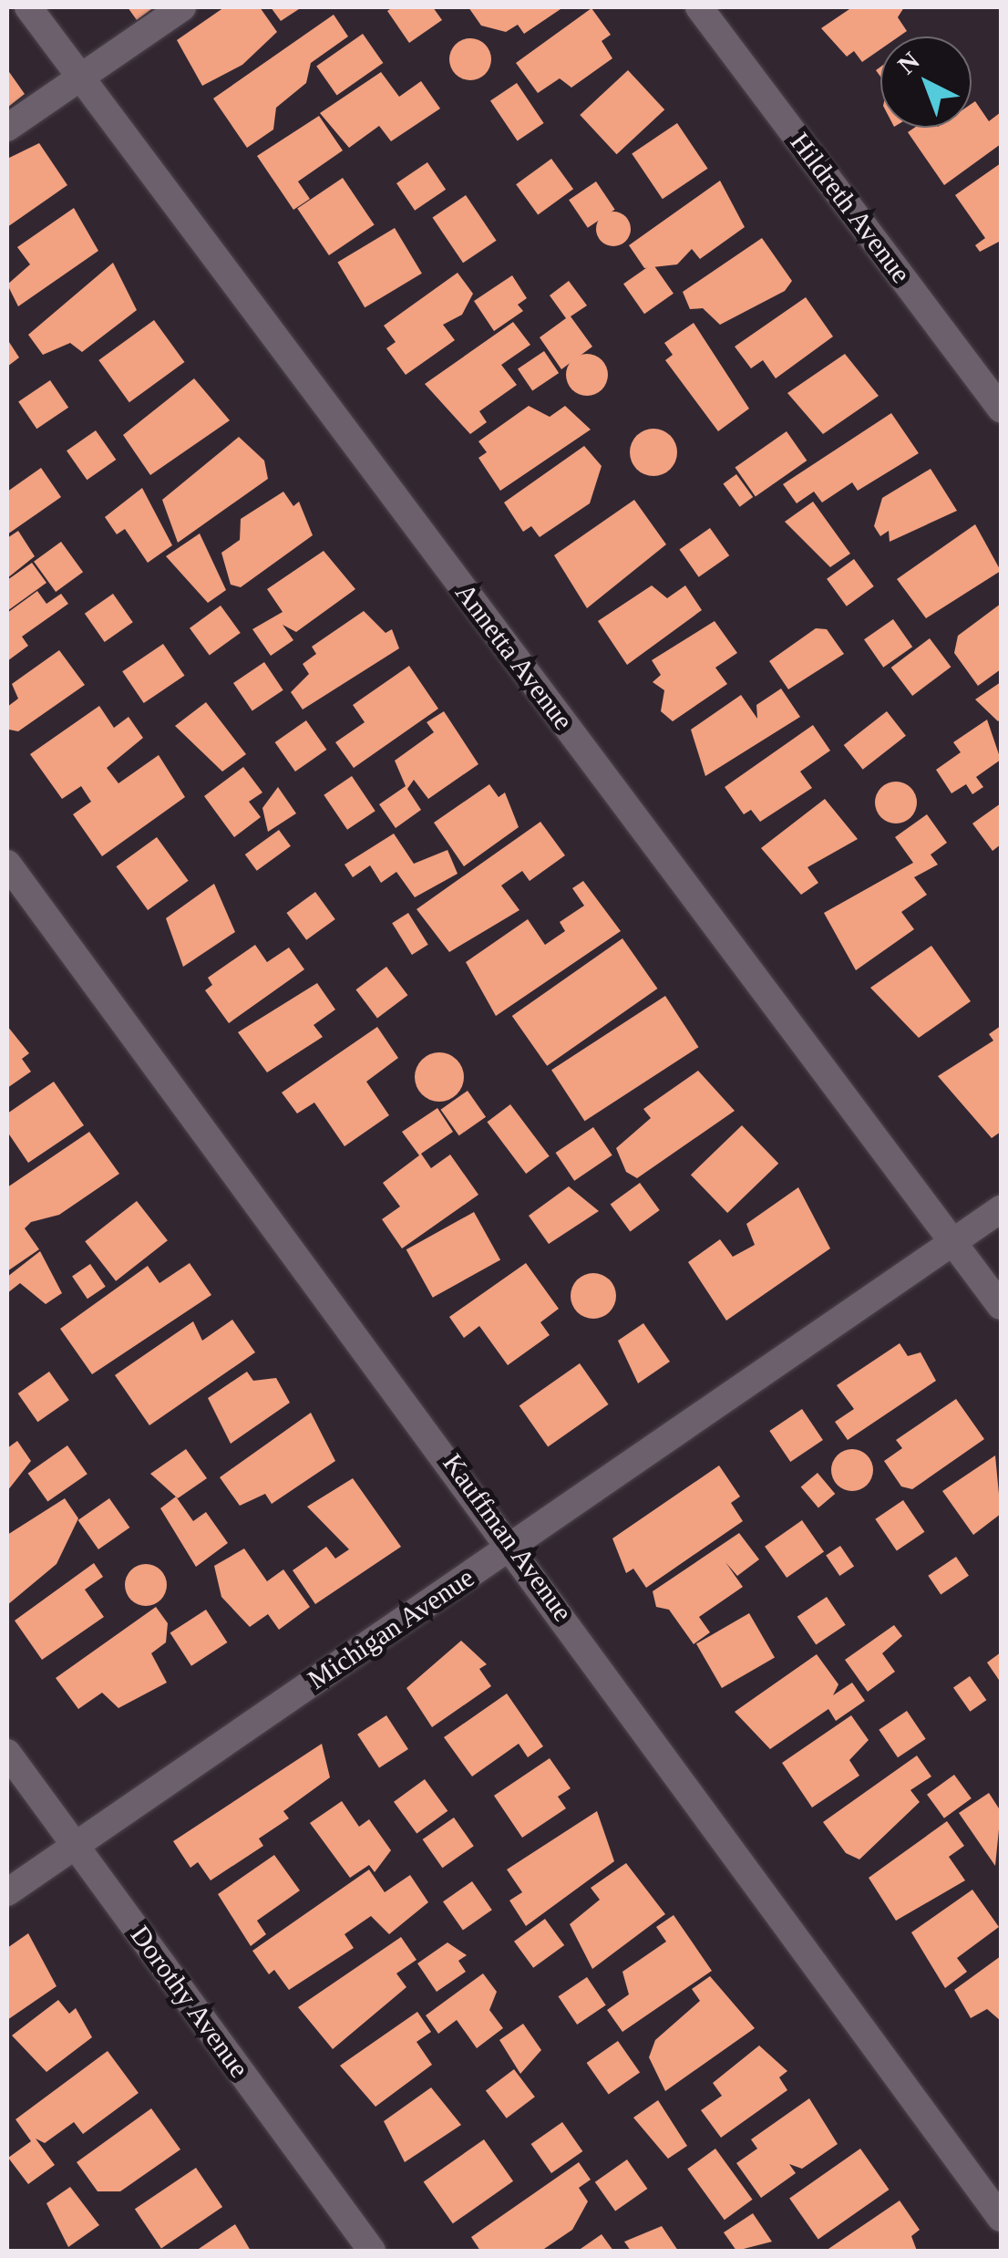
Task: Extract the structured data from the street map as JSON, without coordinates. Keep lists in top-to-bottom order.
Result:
{
  "streets": {
    "street": [
      "Hildreth Avenue",
      "Annetta Avenue",
      "Kauffman Avenue",
      "Michigan Avenue",
      "Dorothy Avenue"
    ]
  },
  "crossings": [
    ["Annetta Avenue", "Michigan Avenue"],
    ["Kauffman Avenue", "Michigan Avenue"],
    ["Michigan Avenue", "Dorothy Avenue"]
  ],
  "north": "top left"
}
